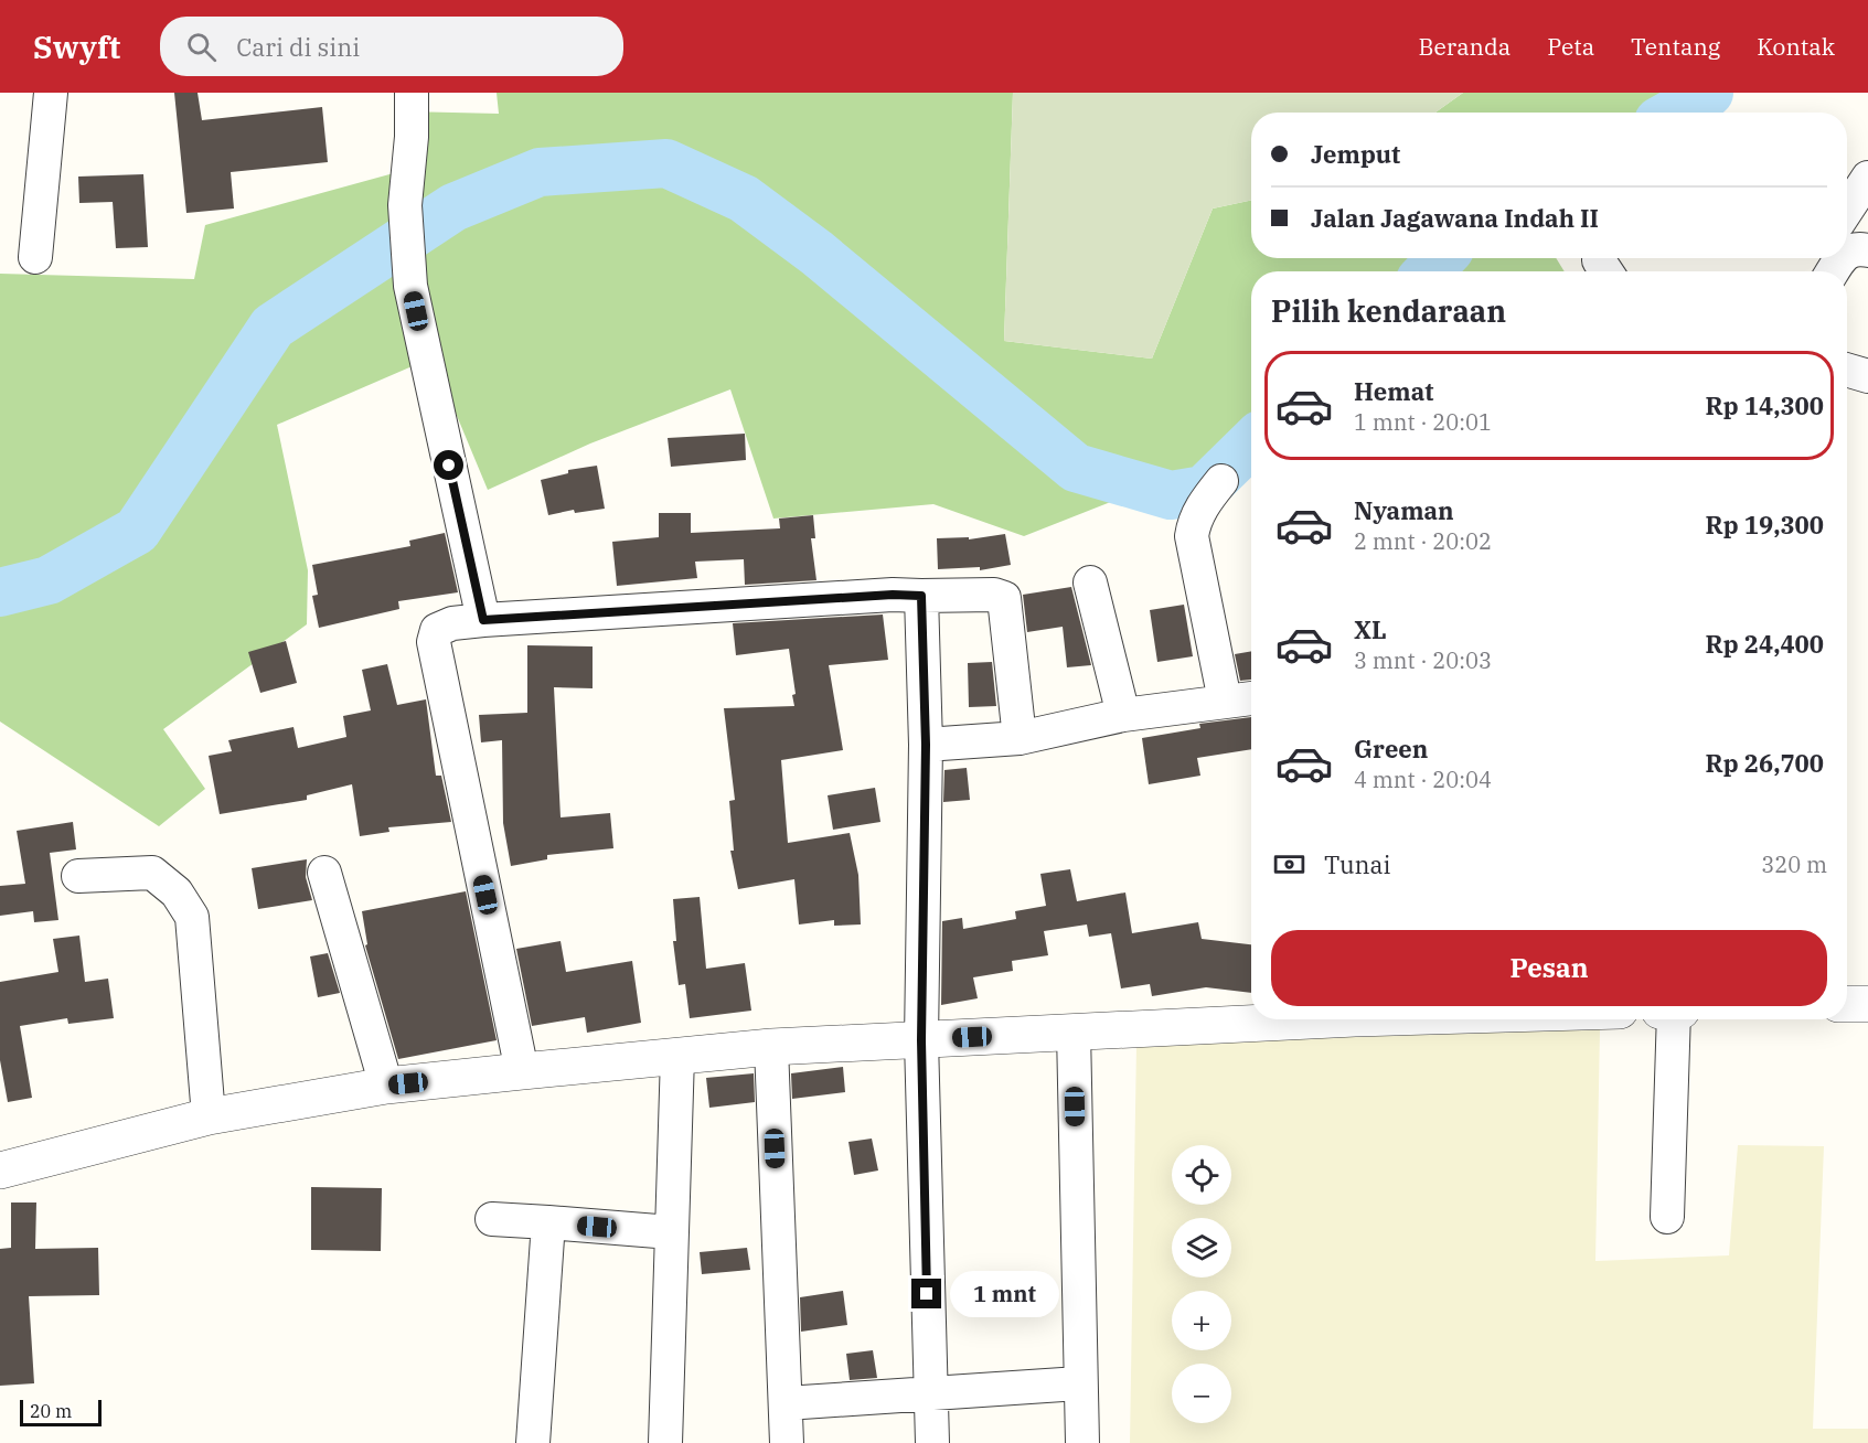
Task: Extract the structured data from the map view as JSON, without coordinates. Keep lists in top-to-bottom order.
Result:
{
  "scale_bar": "20 m",
  "page": {
    "header": "Swyft",
    "search": "Cari di sini",
    "nav": [
      "Beranda",
      "Peta",
      "Tentang",
      "Kontak"
    ],
    "banner": ["Jemput", "Jalan Jagawana Indah II"],
    "heading": "Pilih kendaraan",
    "list": [
      {
        "name": "Hemat",
        "note": "1 mnt · 20:01",
        "value": "Rp 14,300"
      },
      {
        "name": "Nyaman",
        "note": "2 mnt · 20:02",
        "value": "Rp 19,300"
      },
      {
        "name": "XL",
        "note": "3 mnt · 20:03",
        "value": "Rp 24,400"
      },
      {
        "name": "Green",
        "note": "4 mnt · 20:04",
        "value": "Rp 26,700"
      }
    ],
    "pay": ["Tunai", "320 m"],
    "buttons": "Pesan",
    "map_buttons": ["+", "−"],
    "bubble": "1 mnt",
    "scale": "20 m"
  }
}
